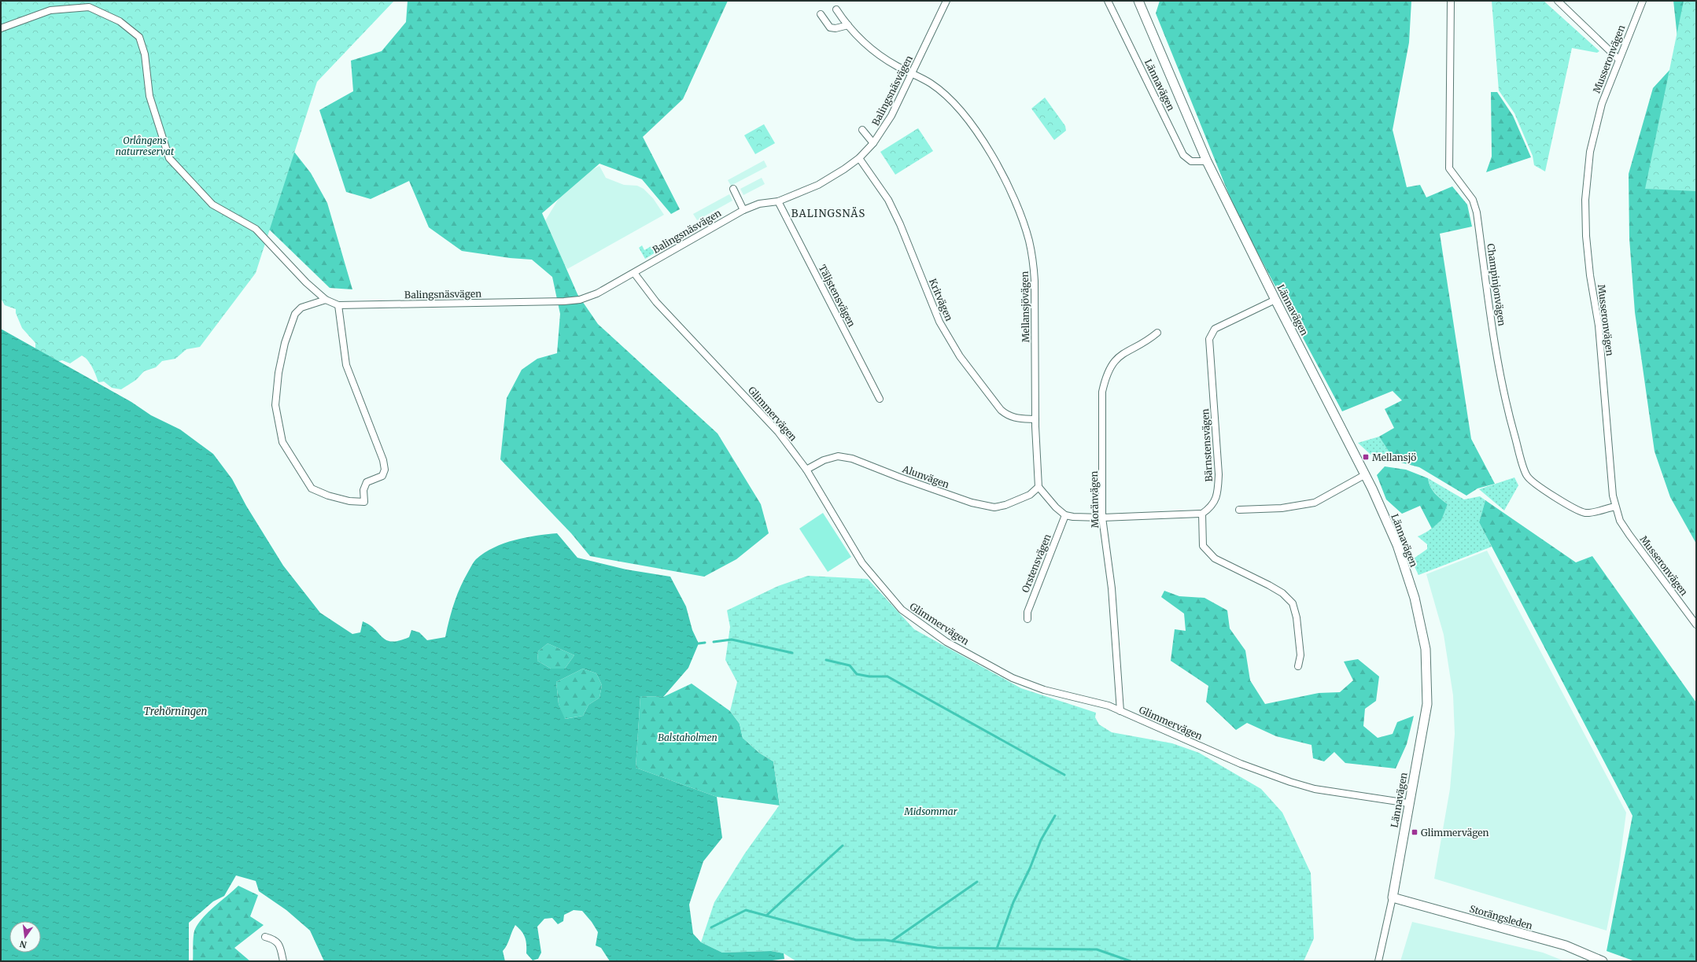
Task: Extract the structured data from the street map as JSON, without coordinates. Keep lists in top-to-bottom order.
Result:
{
  "streets": {
    "main road": ["Lännavägen", "Storängsleden"],
    "street": [
      "Musseronvägen",
      "Balingsnäsvägen",
      "Champinjonvägen",
      "Täljstensvägen",
      "Kritvägen",
      "Mellansjövägen",
      "Glimmervägen",
      "Bärnstensvägen",
      "Alunvägen",
      "Moränvägen",
      "Orstensvägen"
    ]
  },
  "crossings": [
    ["Musseronvägen", "Champinjonvägen"],
    ["Lännavägen", "Glimmervägen"],
    ["Lännavägen", "Bärnstensvägen"],
    ["Lännavägen", "Storängsleden"],
    ["Balingsnäsvägen", "Täljstensvägen"],
    ["Balingsnäsvägen", "Kritvägen"],
    ["Balingsnäsvägen", "Mellansjövägen"],
    ["Balingsnäsvägen", "Glimmervägen"],
    ["Kritvägen", "Mellansjövägen"],
    ["Mellansjövägen", "Alunvägen"],
    ["Glimmervägen", "Alunvägen"],
    ["Glimmervägen", "Moränvägen"]
  ],
  "districts": ["BALINGSNÄS"],
  "water": ["Trehörningen"],
  "parks": ["Orlångens naturreservat", "Balstaholmen", "Midsommar"],
  "places": {
    "transit": ["Mellansjö", "Glimmervägen"]
  },
  "north": "bottom"
}
